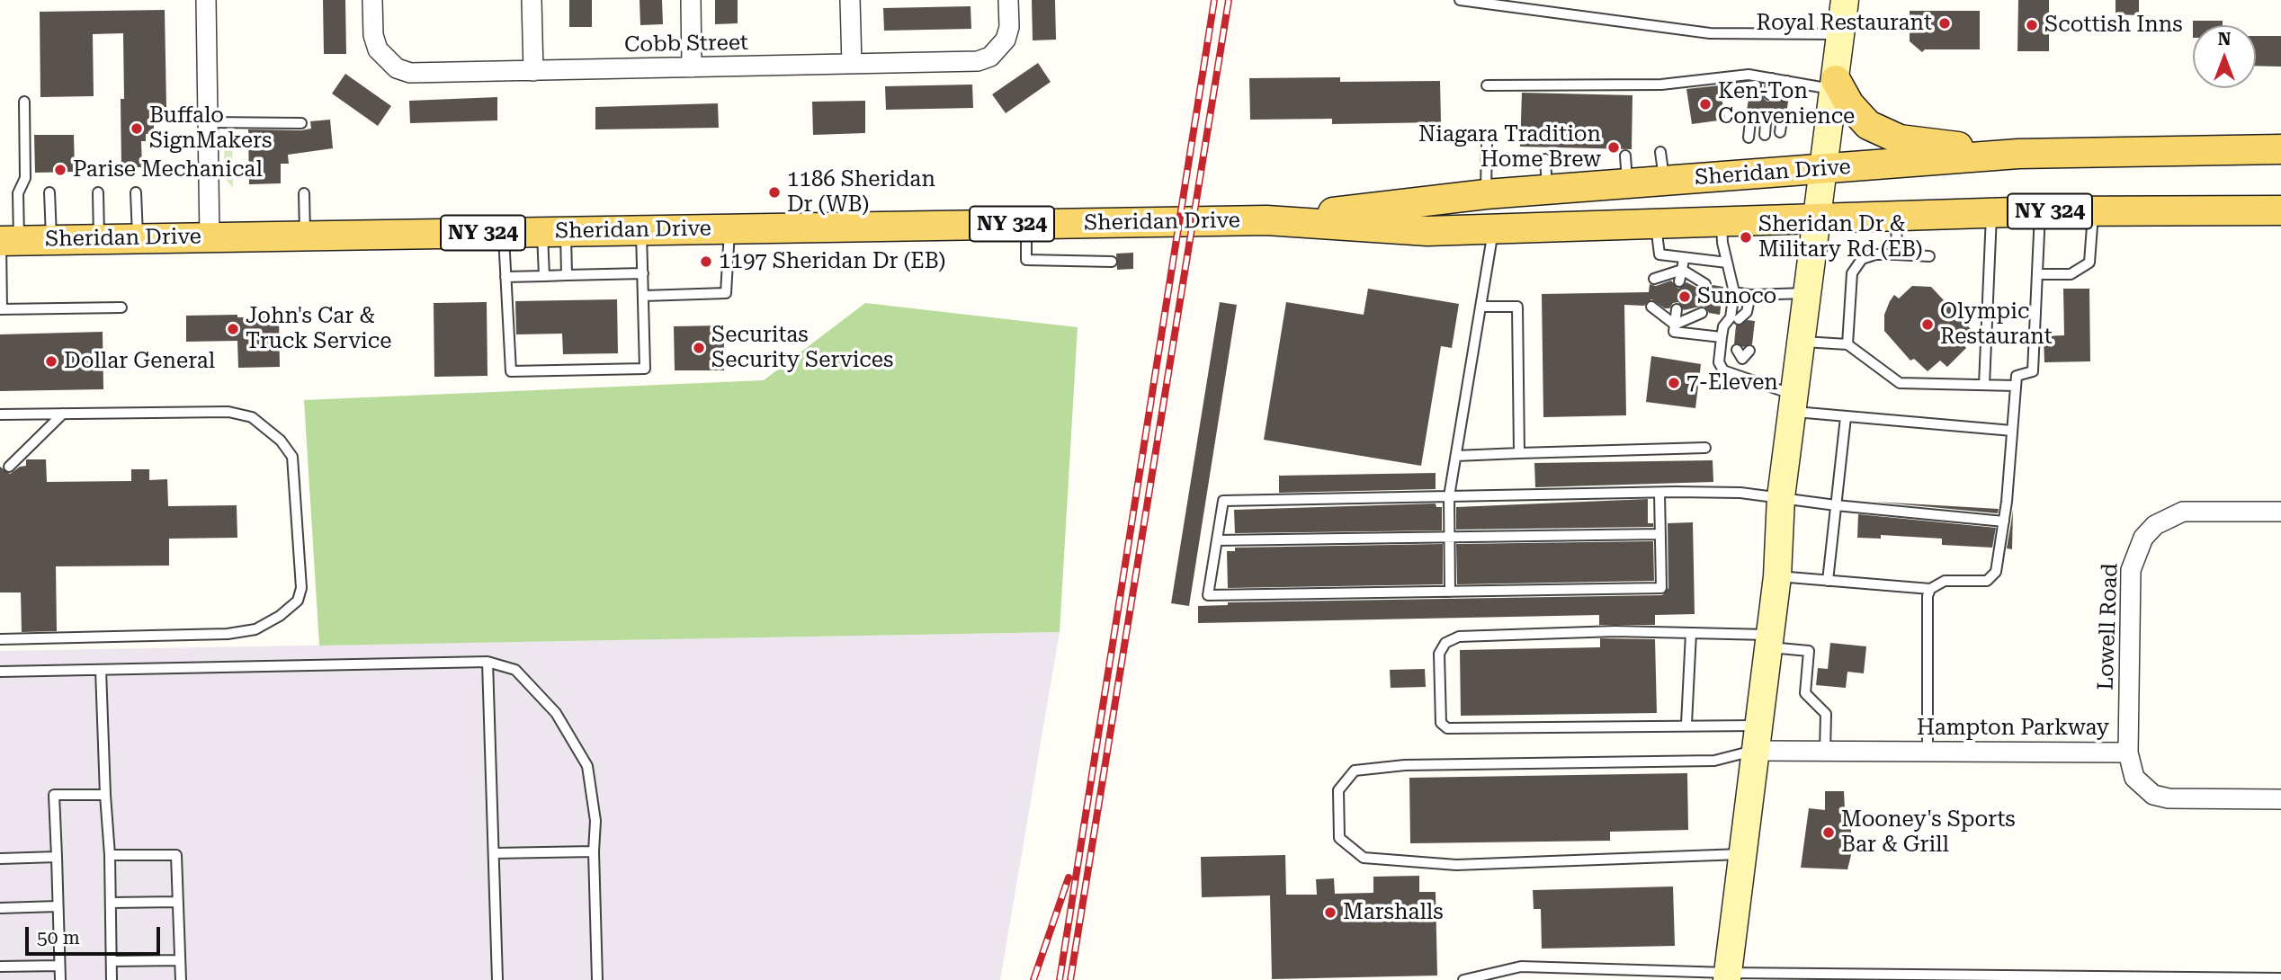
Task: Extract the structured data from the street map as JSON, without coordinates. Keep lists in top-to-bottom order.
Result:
{
  "streets": {
    "main road": ["Sheridan Drive", "NY 324"],
    "street": ["Cobb Street", "Lowell Road", "Hampton Parkway"]
  },
  "crossings": [
    ["Lowell Road", "Hampton Parkway"]
  ],
  "places": [
    "Royal Restaurant",
    "Scottish Inns",
    "Ken-Ton Convenience",
    "Buffalo SignMakers",
    "Niagara Tradition Home Brew",
    "Parise Mechanical",
    "1186 Sheridan Dr (WB)",
    "Sheridan Dr & Military Rd (EB)",
    "1197 Sheridan Dr (EB)",
    "Sunoco",
    "Olympic Restaurant",
    "John's Car & Truck Service",
    "Securitas Security Services",
    "Dollar General",
    "7-Eleven",
    "Mooney's Sports Bar & Grill",
    "Marshalls"
  ],
  "scale_bar": "50 m",
  "north": "top"
}
